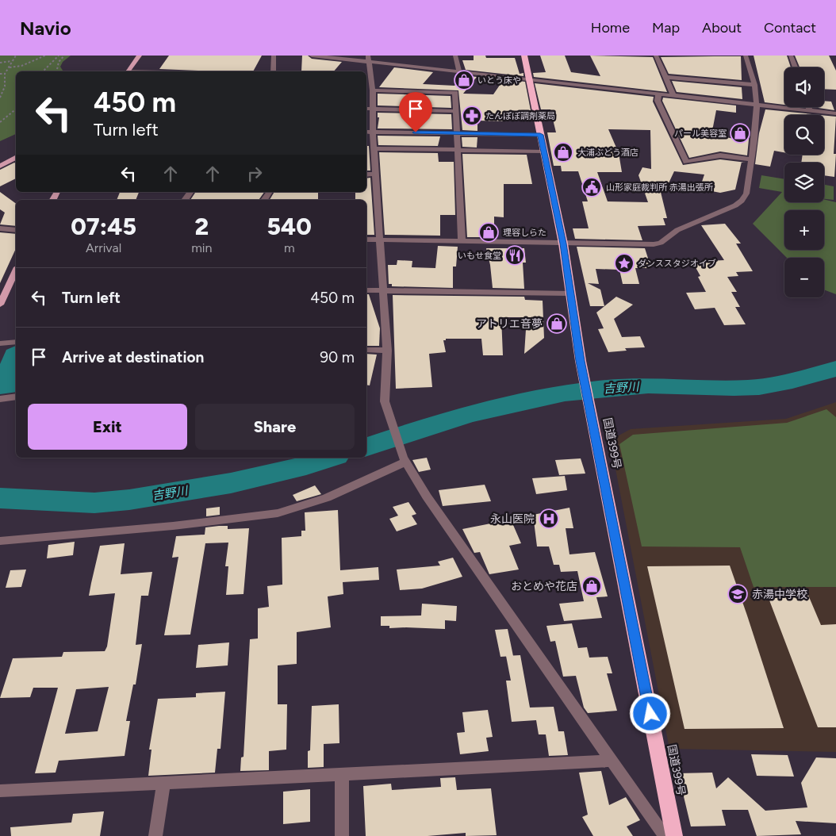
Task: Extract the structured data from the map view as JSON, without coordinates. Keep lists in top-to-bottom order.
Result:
{
  "streets": {
    "highway": ["国道399号"]
  },
  "water": ["吉野川"],
  "places": {
    "shop": [
      "いとう床や",
      "パール美容室",
      "大浦ぶどう酒店",
      "理容しらた",
      "アトリエ音夢",
      "おとめや花店"
    ],
    "pharmacy": ["たんぽぽ調剤薬局"],
    "public building": ["山形家庭裁判所 赤湯出張所"],
    "restaurant": ["いもせ食堂"],
    "place": ["ダンススタジオイブ"],
    "hospital": ["永山医院"],
    "school or university": ["赤湯中学校"]
  },
  "page": {
    "header": "Navio",
    "nav": [
      "Home",
      "Map",
      "About",
      "Contact"
    ],
    "map_buttons": ["+", "−"],
    "turn": ["450 m", "Turn left"],
    "eta": [
      "07:45",
      "Arrival",
      "2",
      "min",
      "540",
      "m"
    ],
    "list": [
      {
        "name": "Turn left",
        "value": "450 m"
      },
      {
        "name": "Arrive at destination",
        "value": "90 m"
      }
    ],
    "buttons": ["Exit", "Share"]
  }
}
